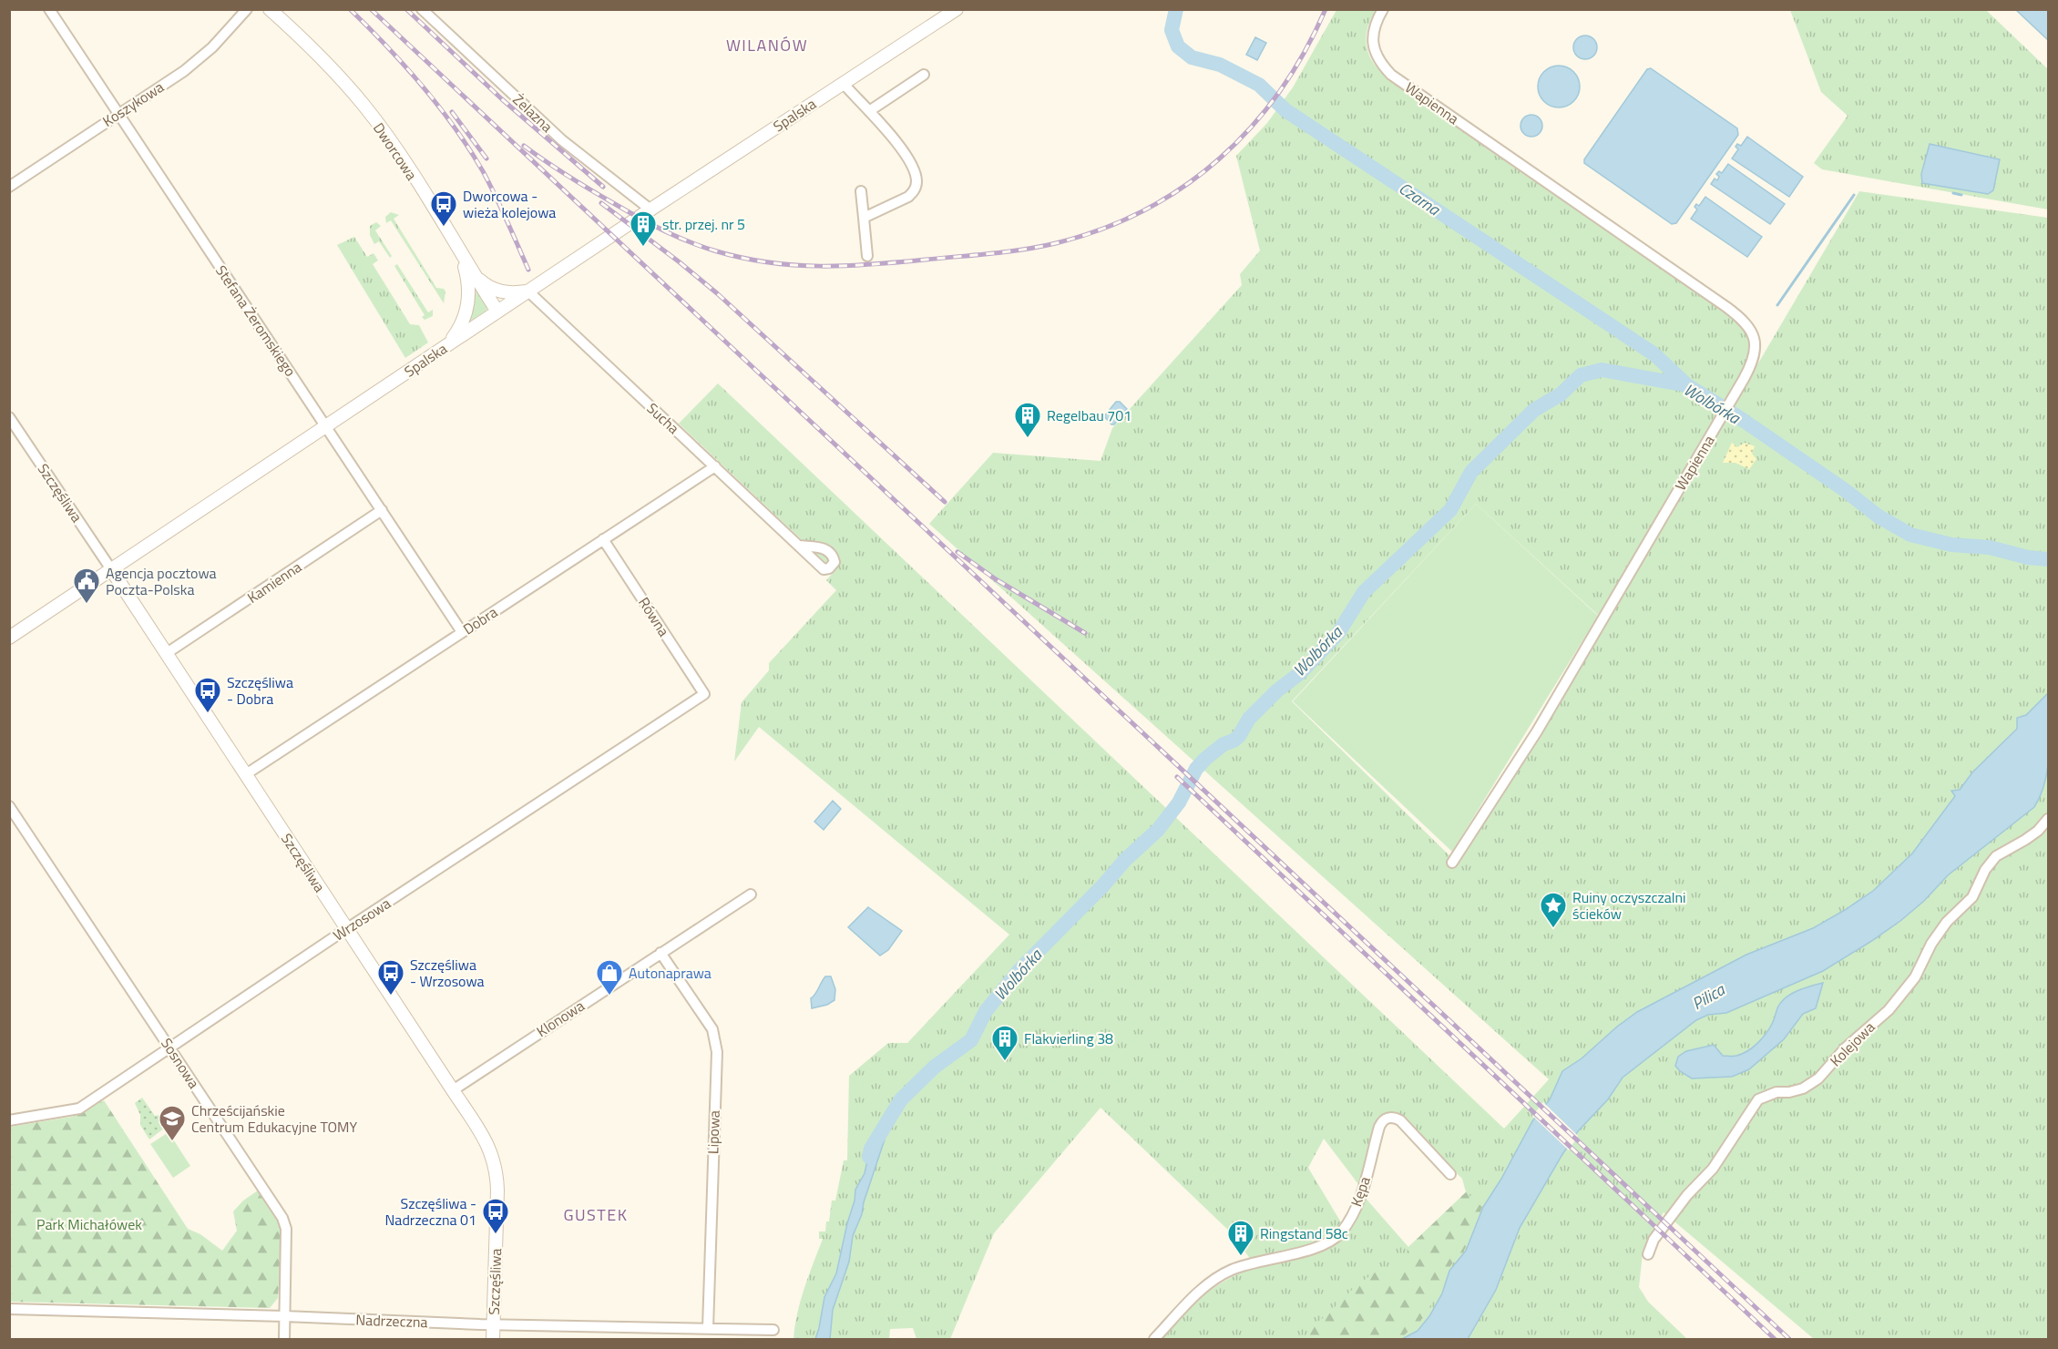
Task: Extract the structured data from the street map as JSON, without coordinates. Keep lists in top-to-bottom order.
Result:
{
  "streets": {
    "street": [
      "Wapienna",
      "Koszykowa",
      "Żelazna",
      "Spalska",
      "Dworcowa",
      "Stefana Żeromskiego",
      "Sucha",
      "Szczęśliwa",
      "Kamienna",
      "Równa",
      "Dobra",
      "Wrzosowa",
      "Klonowa",
      "Kolejowa",
      "Sosnowa",
      "Lipowa",
      "Kępa",
      "Nadrzeczna"
    ]
  },
  "crossings": [
    ["Koszykowa", "Stefana Żeromskiego"],
    ["Żelazna", "Spalska"],
    ["Spalska", "Dworcowa"],
    ["Spalska", "Stefana Żeromskiego"],
    ["Spalska", "Sucha"],
    ["Spalska", "Szczęśliwa"],
    ["Stefana Żeromskiego", "Kamienna"],
    ["Stefana Żeromskiego", "Dobra"],
    ["Sucha", "Dobra"],
    ["Szczęśliwa", "Kamienna"],
    ["Szczęśliwa", "Dobra"],
    ["Szczęśliwa", "Wrzosowa"],
    ["Szczęśliwa", "Klonowa"],
    ["Szczęśliwa", "Nadrzeczna"],
    ["Równa", "Dobra"],
    ["Równa", "Wrzosowa"],
    ["Wrzosowa", "Sosnowa"],
    ["Klonowa", "Lipowa"],
    ["Sosnowa", "Nadrzeczna"],
    ["Lipowa", "Nadrzeczna"]
  ],
  "districts": ["WILANÓW", "GUSTEK"],
  "water": ["Czarna", "Wolbórka", "Pilica"],
  "parks": ["Park Michałówek"],
  "places": {
    "bus stop": [
      "Dworcowa - wieża kolejowa",
      "Szczęśliwa - Dobra",
      "Szczęśliwa - Wrzosowa",
      "Szczęśliwa - Nadrzeczna 01"
    ],
    "building": [
      "str. przej. nr 5",
      "Regelbau 701",
      "Flakvierling 38",
      "Ringstand 58c"
    ],
    "public building": ["Agencja pocztowa Poczta-Polska"],
    "place": ["Ruiny oczyszczalni ścieków"],
    "shop": ["Autonaprawa"],
    "school or university": ["Chrześcijańskie Centrum Edukacyjne TOMY"]
  }
}
